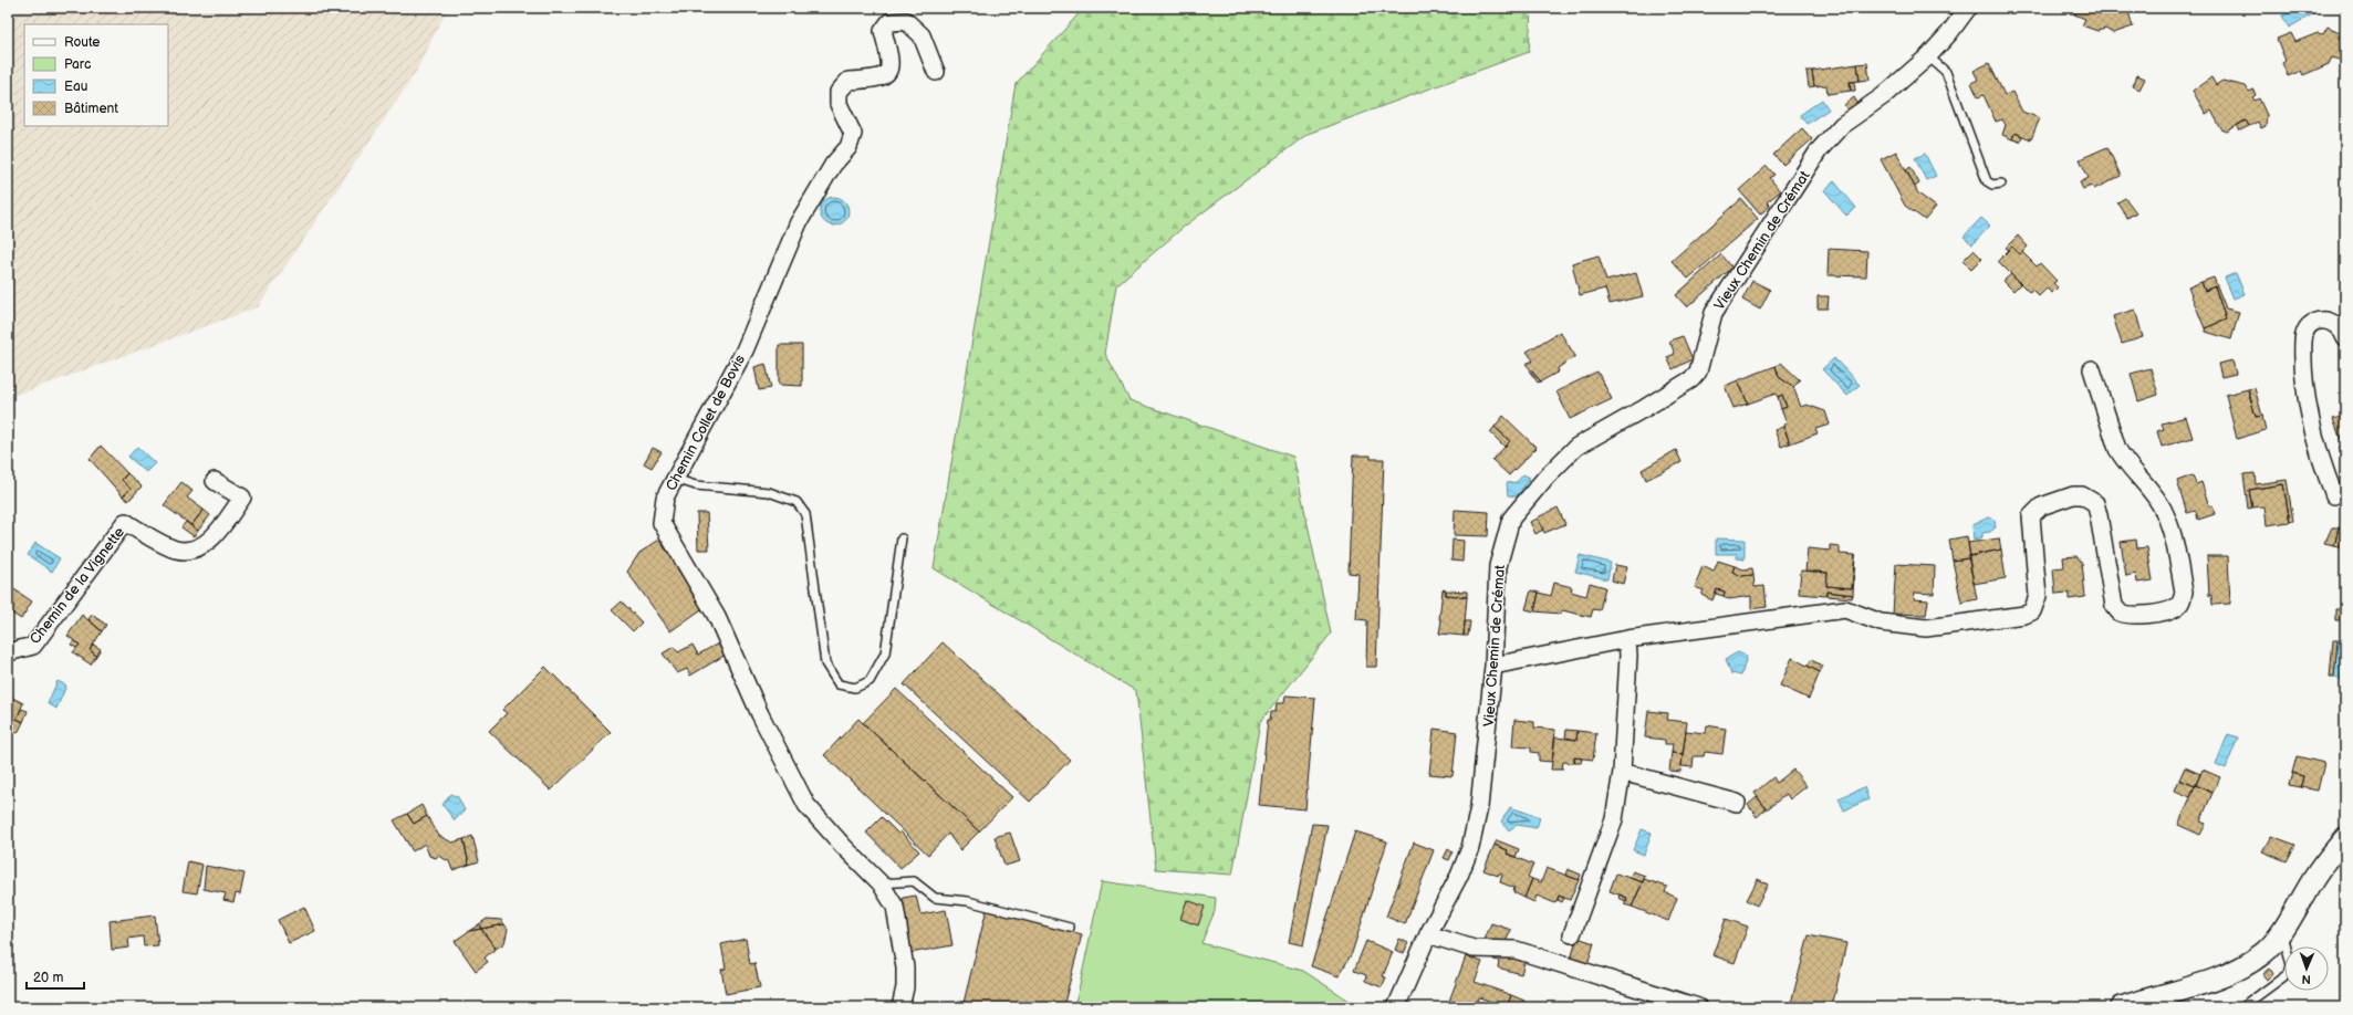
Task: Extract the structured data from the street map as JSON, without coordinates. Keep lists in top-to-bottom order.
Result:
{
  "streets": {
    "street": ["Vieux Chemin de Crémat", "Chemin Collet de Bovis", "Chemin de la Vignette"]
  },
  "legend": [
    "Route",
    "Parc",
    "Eau",
    "Bâtiment"
  ],
  "scale_bar": "20 m",
  "north": "bottom"
}
